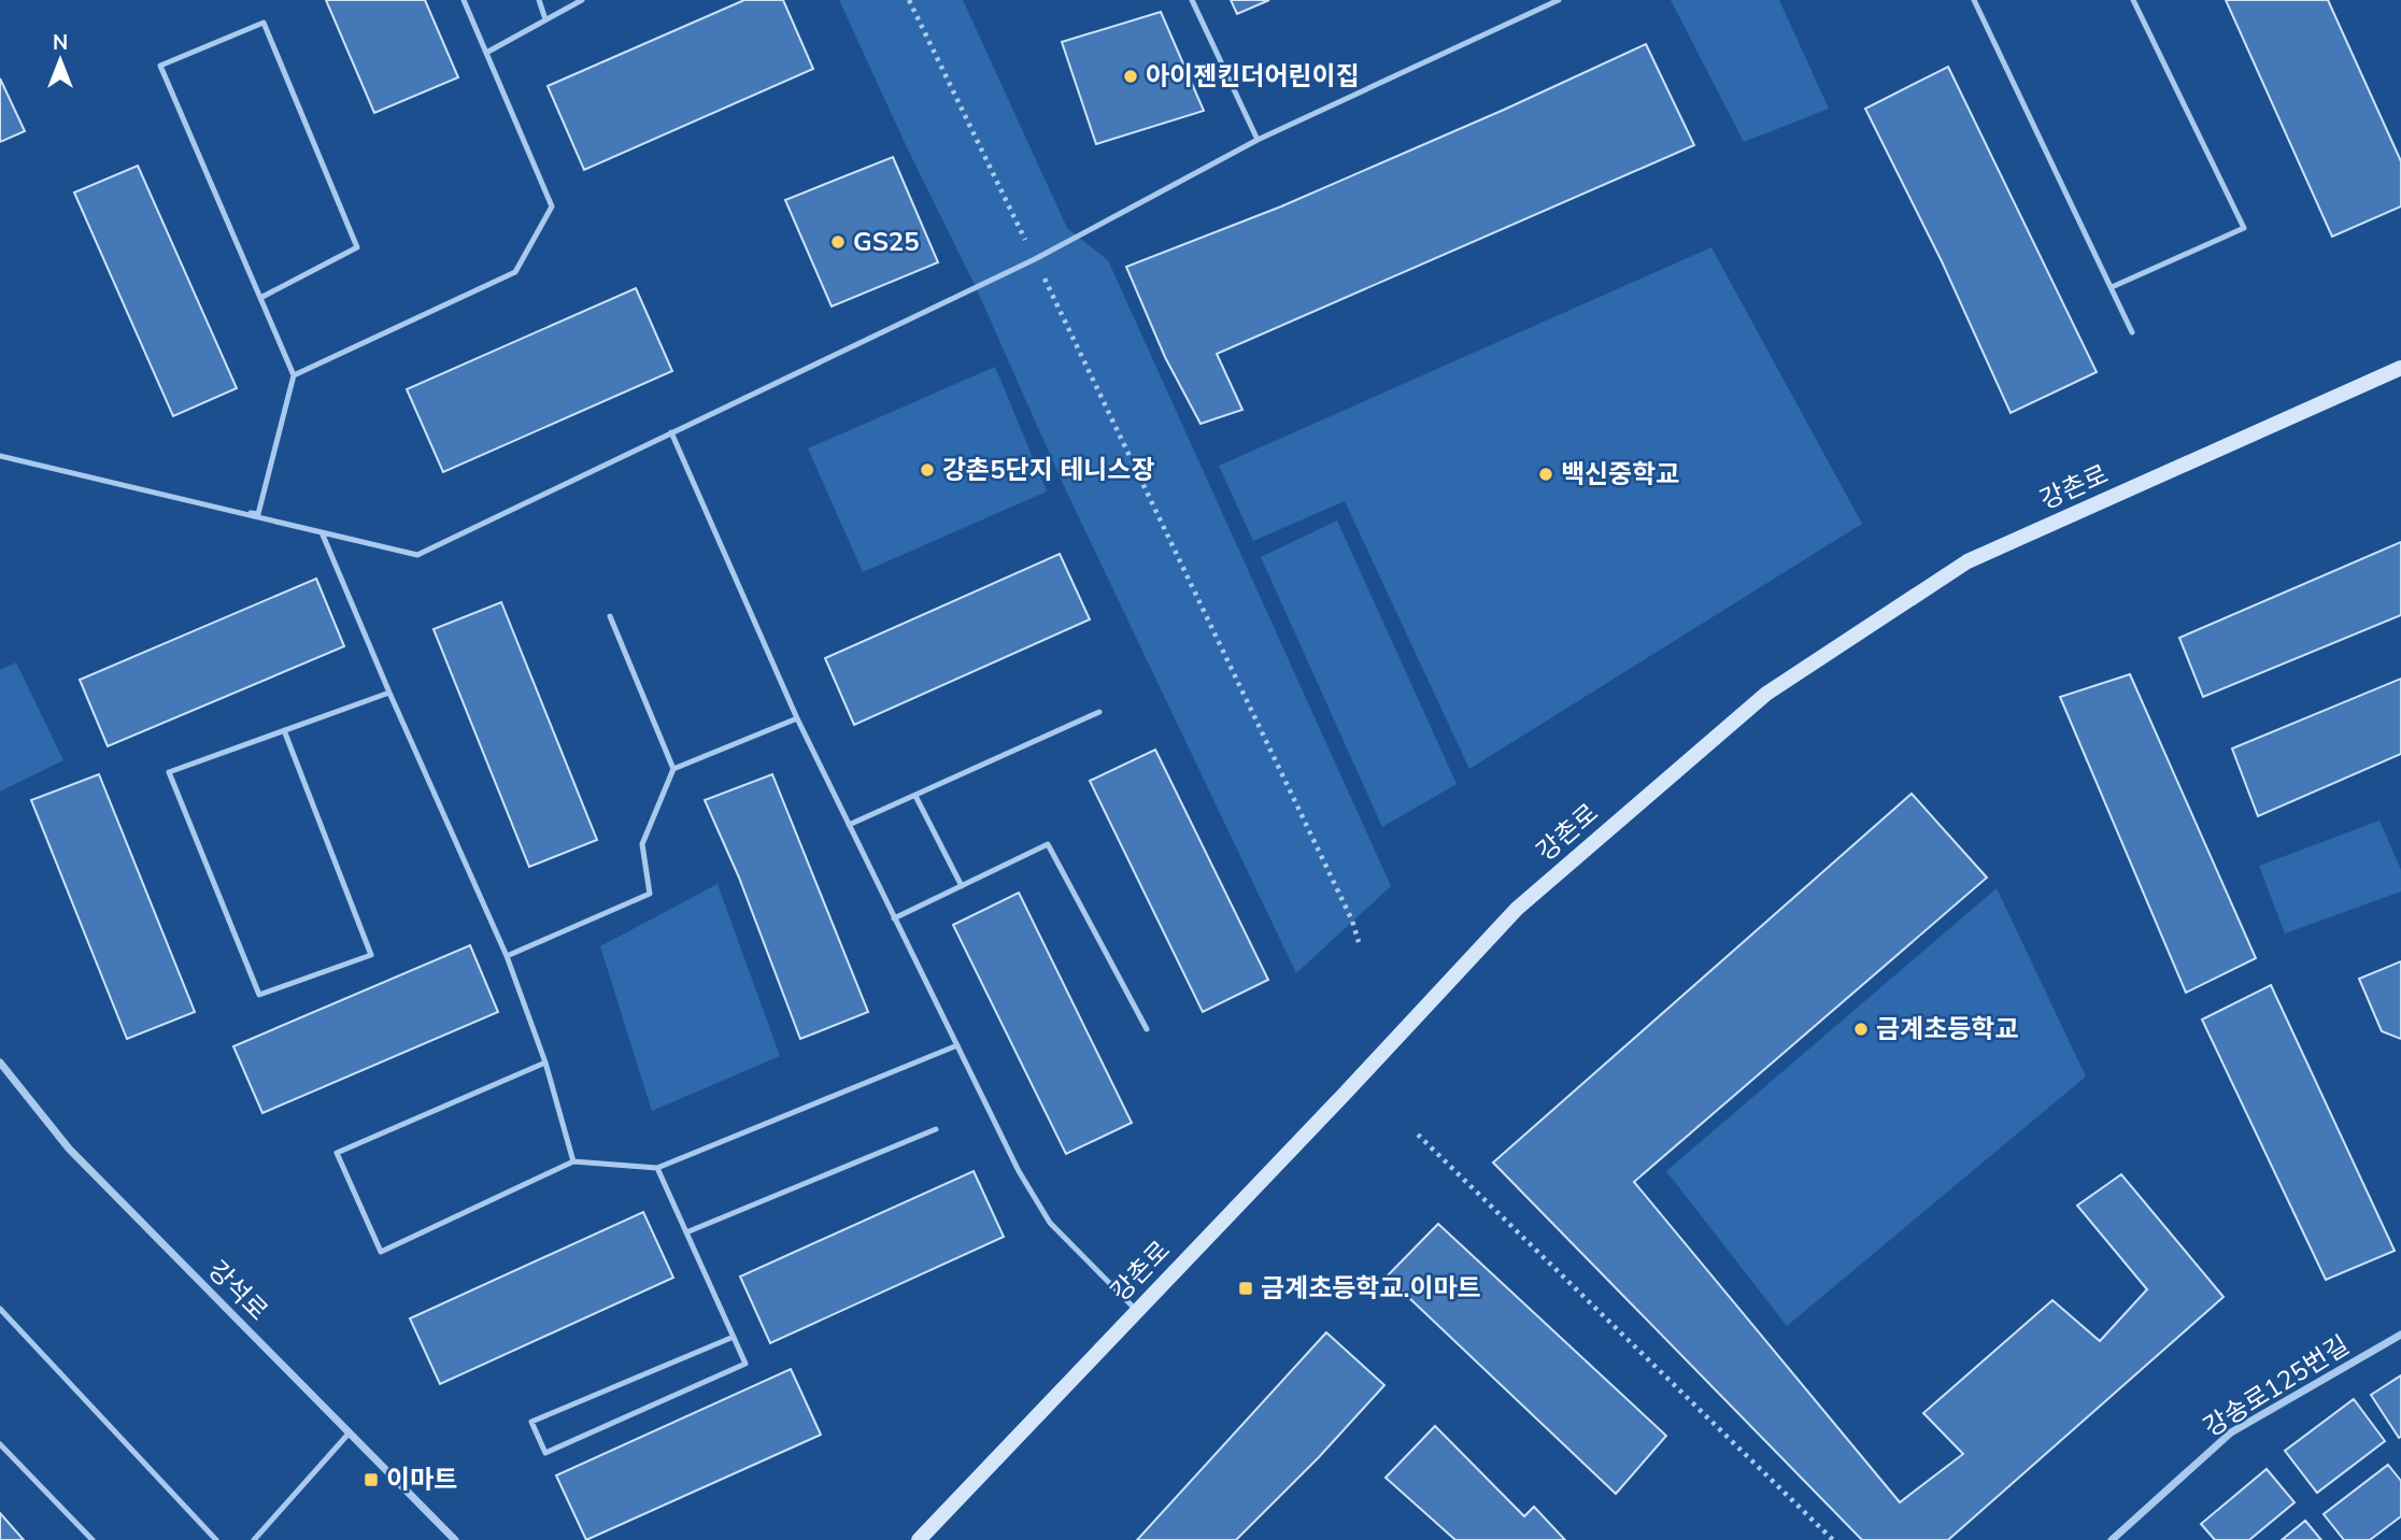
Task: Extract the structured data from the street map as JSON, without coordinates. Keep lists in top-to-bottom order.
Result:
{
  "streets": {
    "main road": ["강촌로"],
    "street": ["강석로", "강송로125번길"]
  },
  "places": {
    "other": [
      "아이젠킨더어린이집",
      "GS25",
      "강촌5단지 테니스장",
      "백신중학교",
      "금계초등학교"
    ],
    "transit": ["금계초등학교.이마트", "이마트"]
  },
  "north": "top"
}
